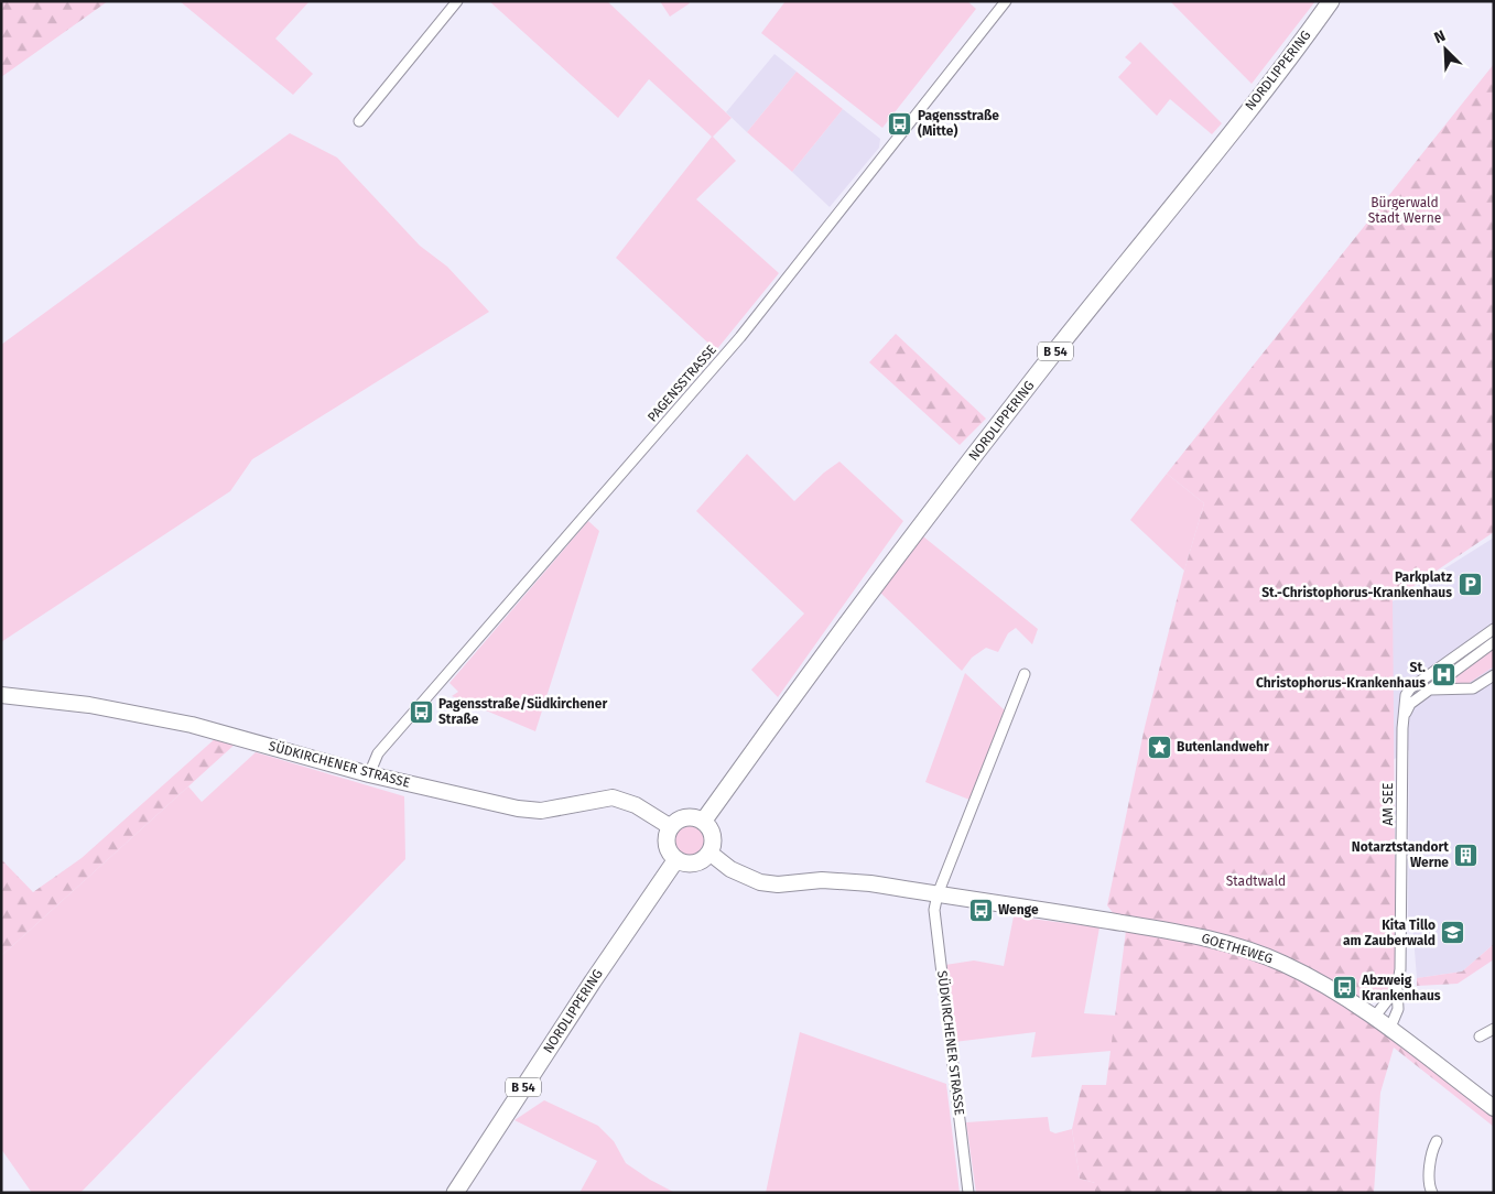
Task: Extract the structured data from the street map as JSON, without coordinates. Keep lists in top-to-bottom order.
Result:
{
  "streets": {
    "main road": ["NORDLIPPERING", "B 54"],
    "street": [
      "PAGENSSTRASSE",
      "SÜDKIRCHENER STRASSE",
      "AM SEE",
      "GOETHEWEG"
    ]
  },
  "crossings": [
    ["NORDLIPPERING", "SÜDKIRCHENER STRASSE"],
    ["PAGENSSTRASSE", "SÜDKIRCHENER STRASSE"],
    ["SÜDKIRCHENER STRASSE", "GOETHEWEG"],
    ["AM SEE", "GOETHEWEG"]
  ],
  "parks": ["Bürgerwald Stadt Werne", "Stadtwald"],
  "places": {
    "bus stop": [
      "Pagensstraße (Mitte)",
      "Pagensstraße/Südkirchener Straße",
      "Wenge",
      "Abzweig Krankenhaus"
    ],
    "parking": ["Parkplatz St.-Christophorus-Krankenhaus"],
    "hospital": ["St. Christophorus-Krankenhaus"],
    "place": ["Butenlandwehr"],
    "building": ["Notarztstandort Werne"],
    "school or university": ["Kita Tillo am Zauberwald"]
  },
  "north": "top left"
}
